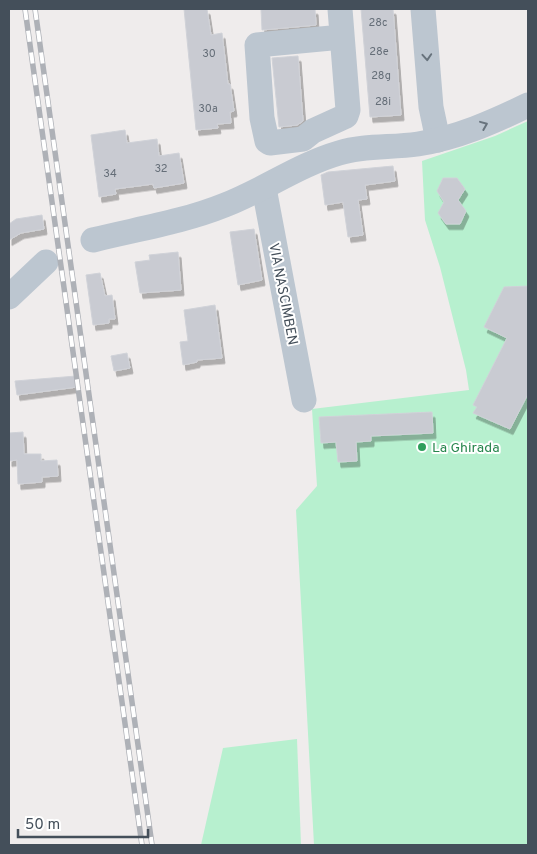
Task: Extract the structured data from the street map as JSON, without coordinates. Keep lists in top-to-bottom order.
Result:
{
  "streets": {
    "street": ["VIA NASCIMBEN"]
  },
  "places": ["La Ghirada"],
  "house_numbers": [
    "28c",
    "28e",
    "30",
    "28g",
    "28i",
    "30a",
    "32",
    "34"
  ],
  "scale_bar": "50 m"
}
